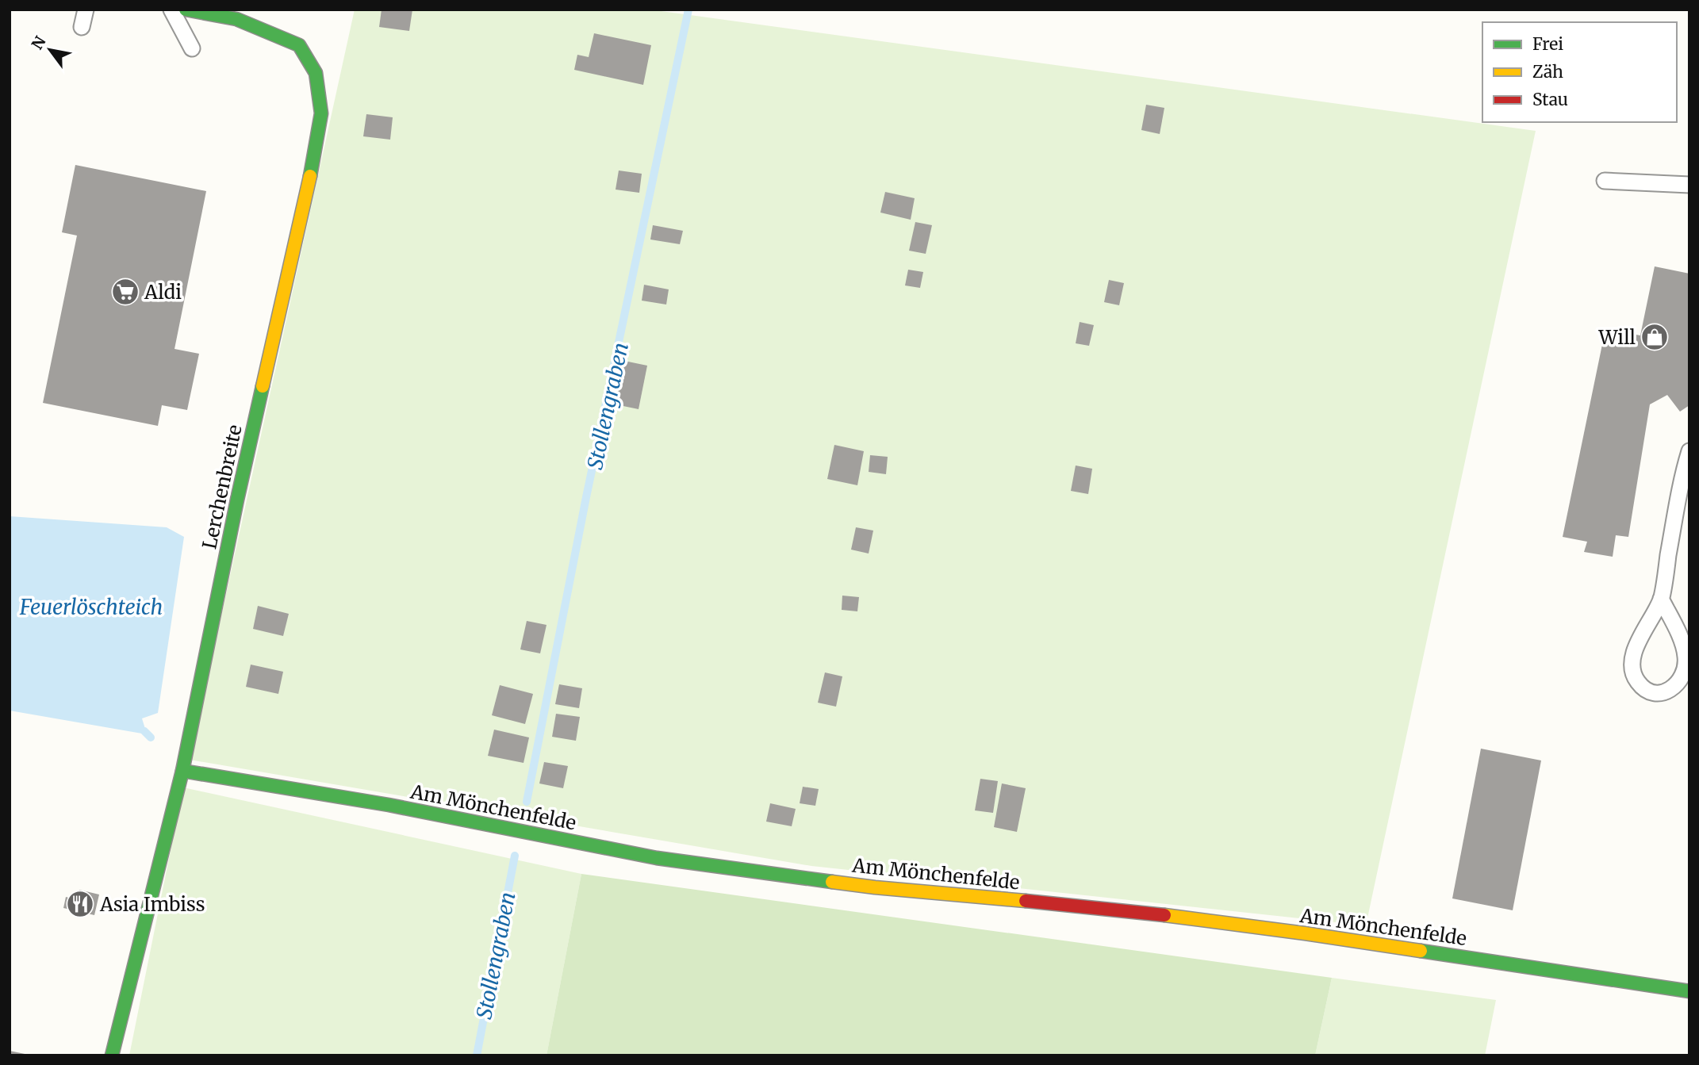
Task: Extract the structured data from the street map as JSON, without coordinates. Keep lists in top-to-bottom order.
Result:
{
  "streets": {
    "street": ["Lerchenbreite", "Am Mönchenfelde"]
  },
  "crossings": [
    ["Lerchenbreite", "Am Mönchenfelde"]
  ],
  "water": ["Stollengraben", "Feuerlöschteich"],
  "places": {
    "supermarket": ["Aldi"],
    "shop": ["Will"],
    "restaurant": ["Asia Imbiss"]
  },
  "legend": ["Frei", "Zäh", "Stau"],
  "north": "top left"
}
